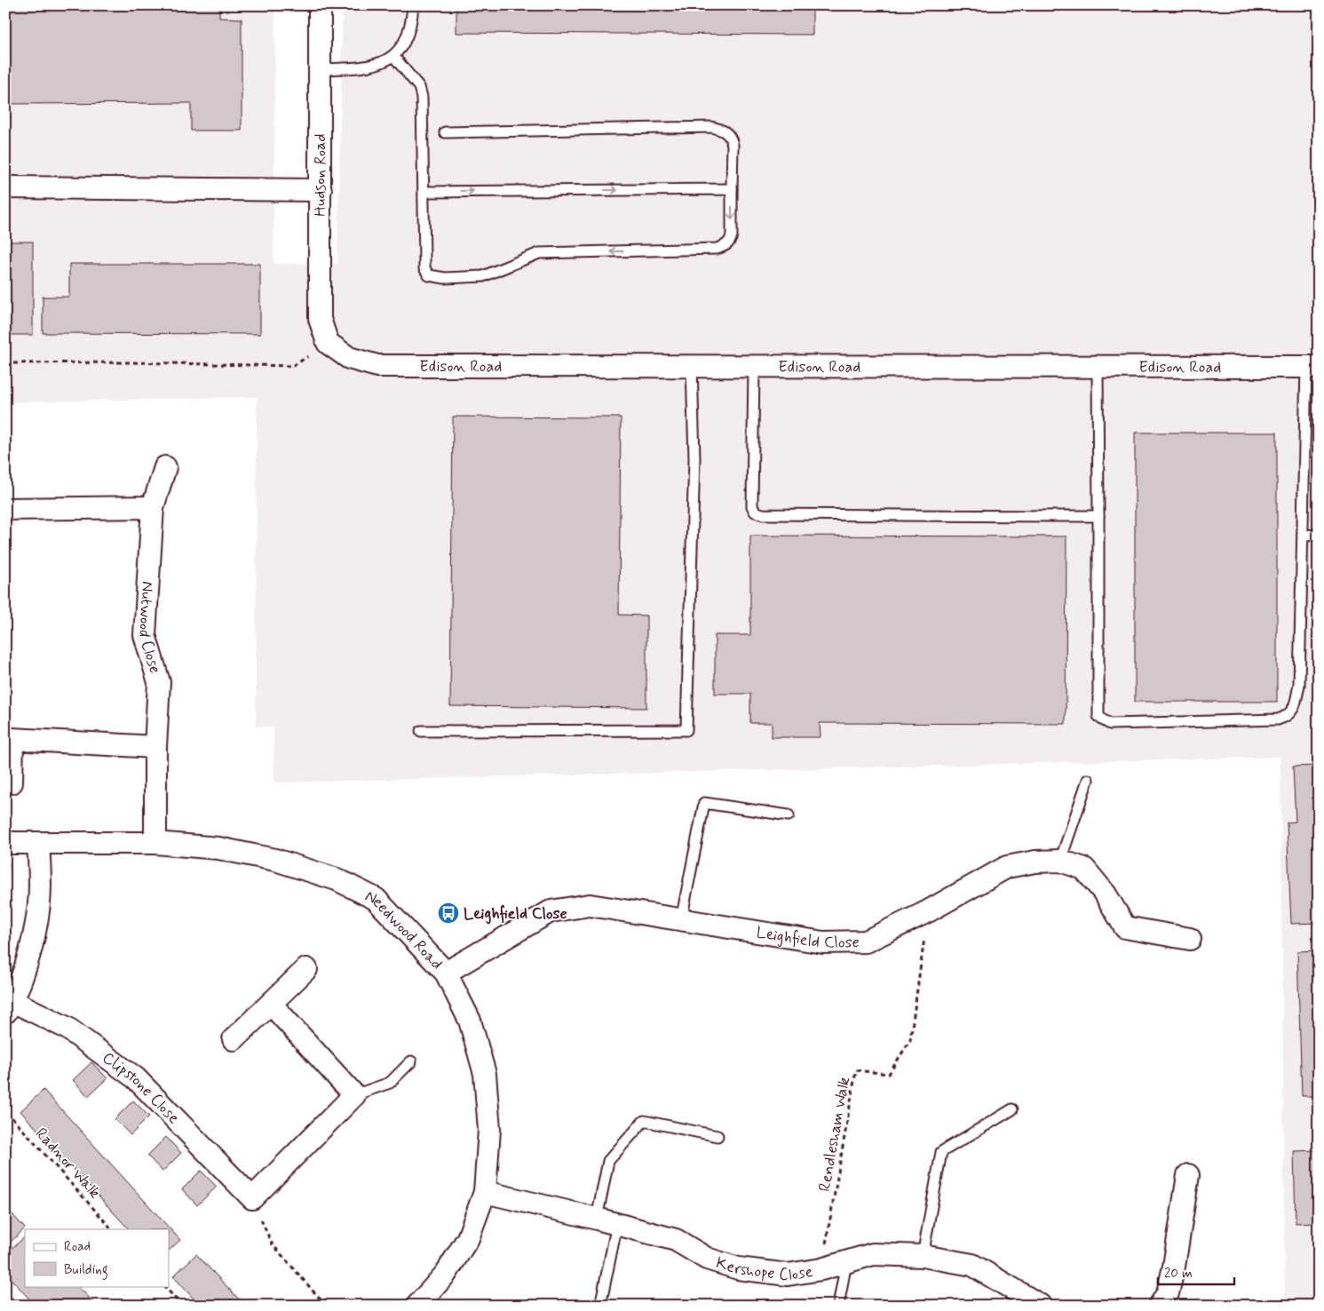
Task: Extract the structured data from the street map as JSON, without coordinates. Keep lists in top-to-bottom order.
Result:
{
  "streets": {
    "street": [
      "Hudson Road",
      "Edison Road",
      "Nutwood Close",
      "Needwood Road",
      "Leighfield Close",
      "Clipstone Close",
      "Kershope Close"
    ],
    "path": ["Rendlesham Walk", "Radnor Walk"]
  },
  "crossings": [
    ["Hudson Road", "Edison Road"],
    ["Nutwood Close", "Needwood Road"],
    ["Needwood Road", "Leighfield Close"],
    ["Needwood Road", "Kershope Close"],
    ["Leighfield Close", "Rendlesham Walk"],
    ["Rendlesham Walk", "Kershope Close"]
  ],
  "places": {
    "bus stop": ["Leighfield Close"]
  },
  "legend": ["Road", "Building"],
  "scale_bar": "20 m"
}
